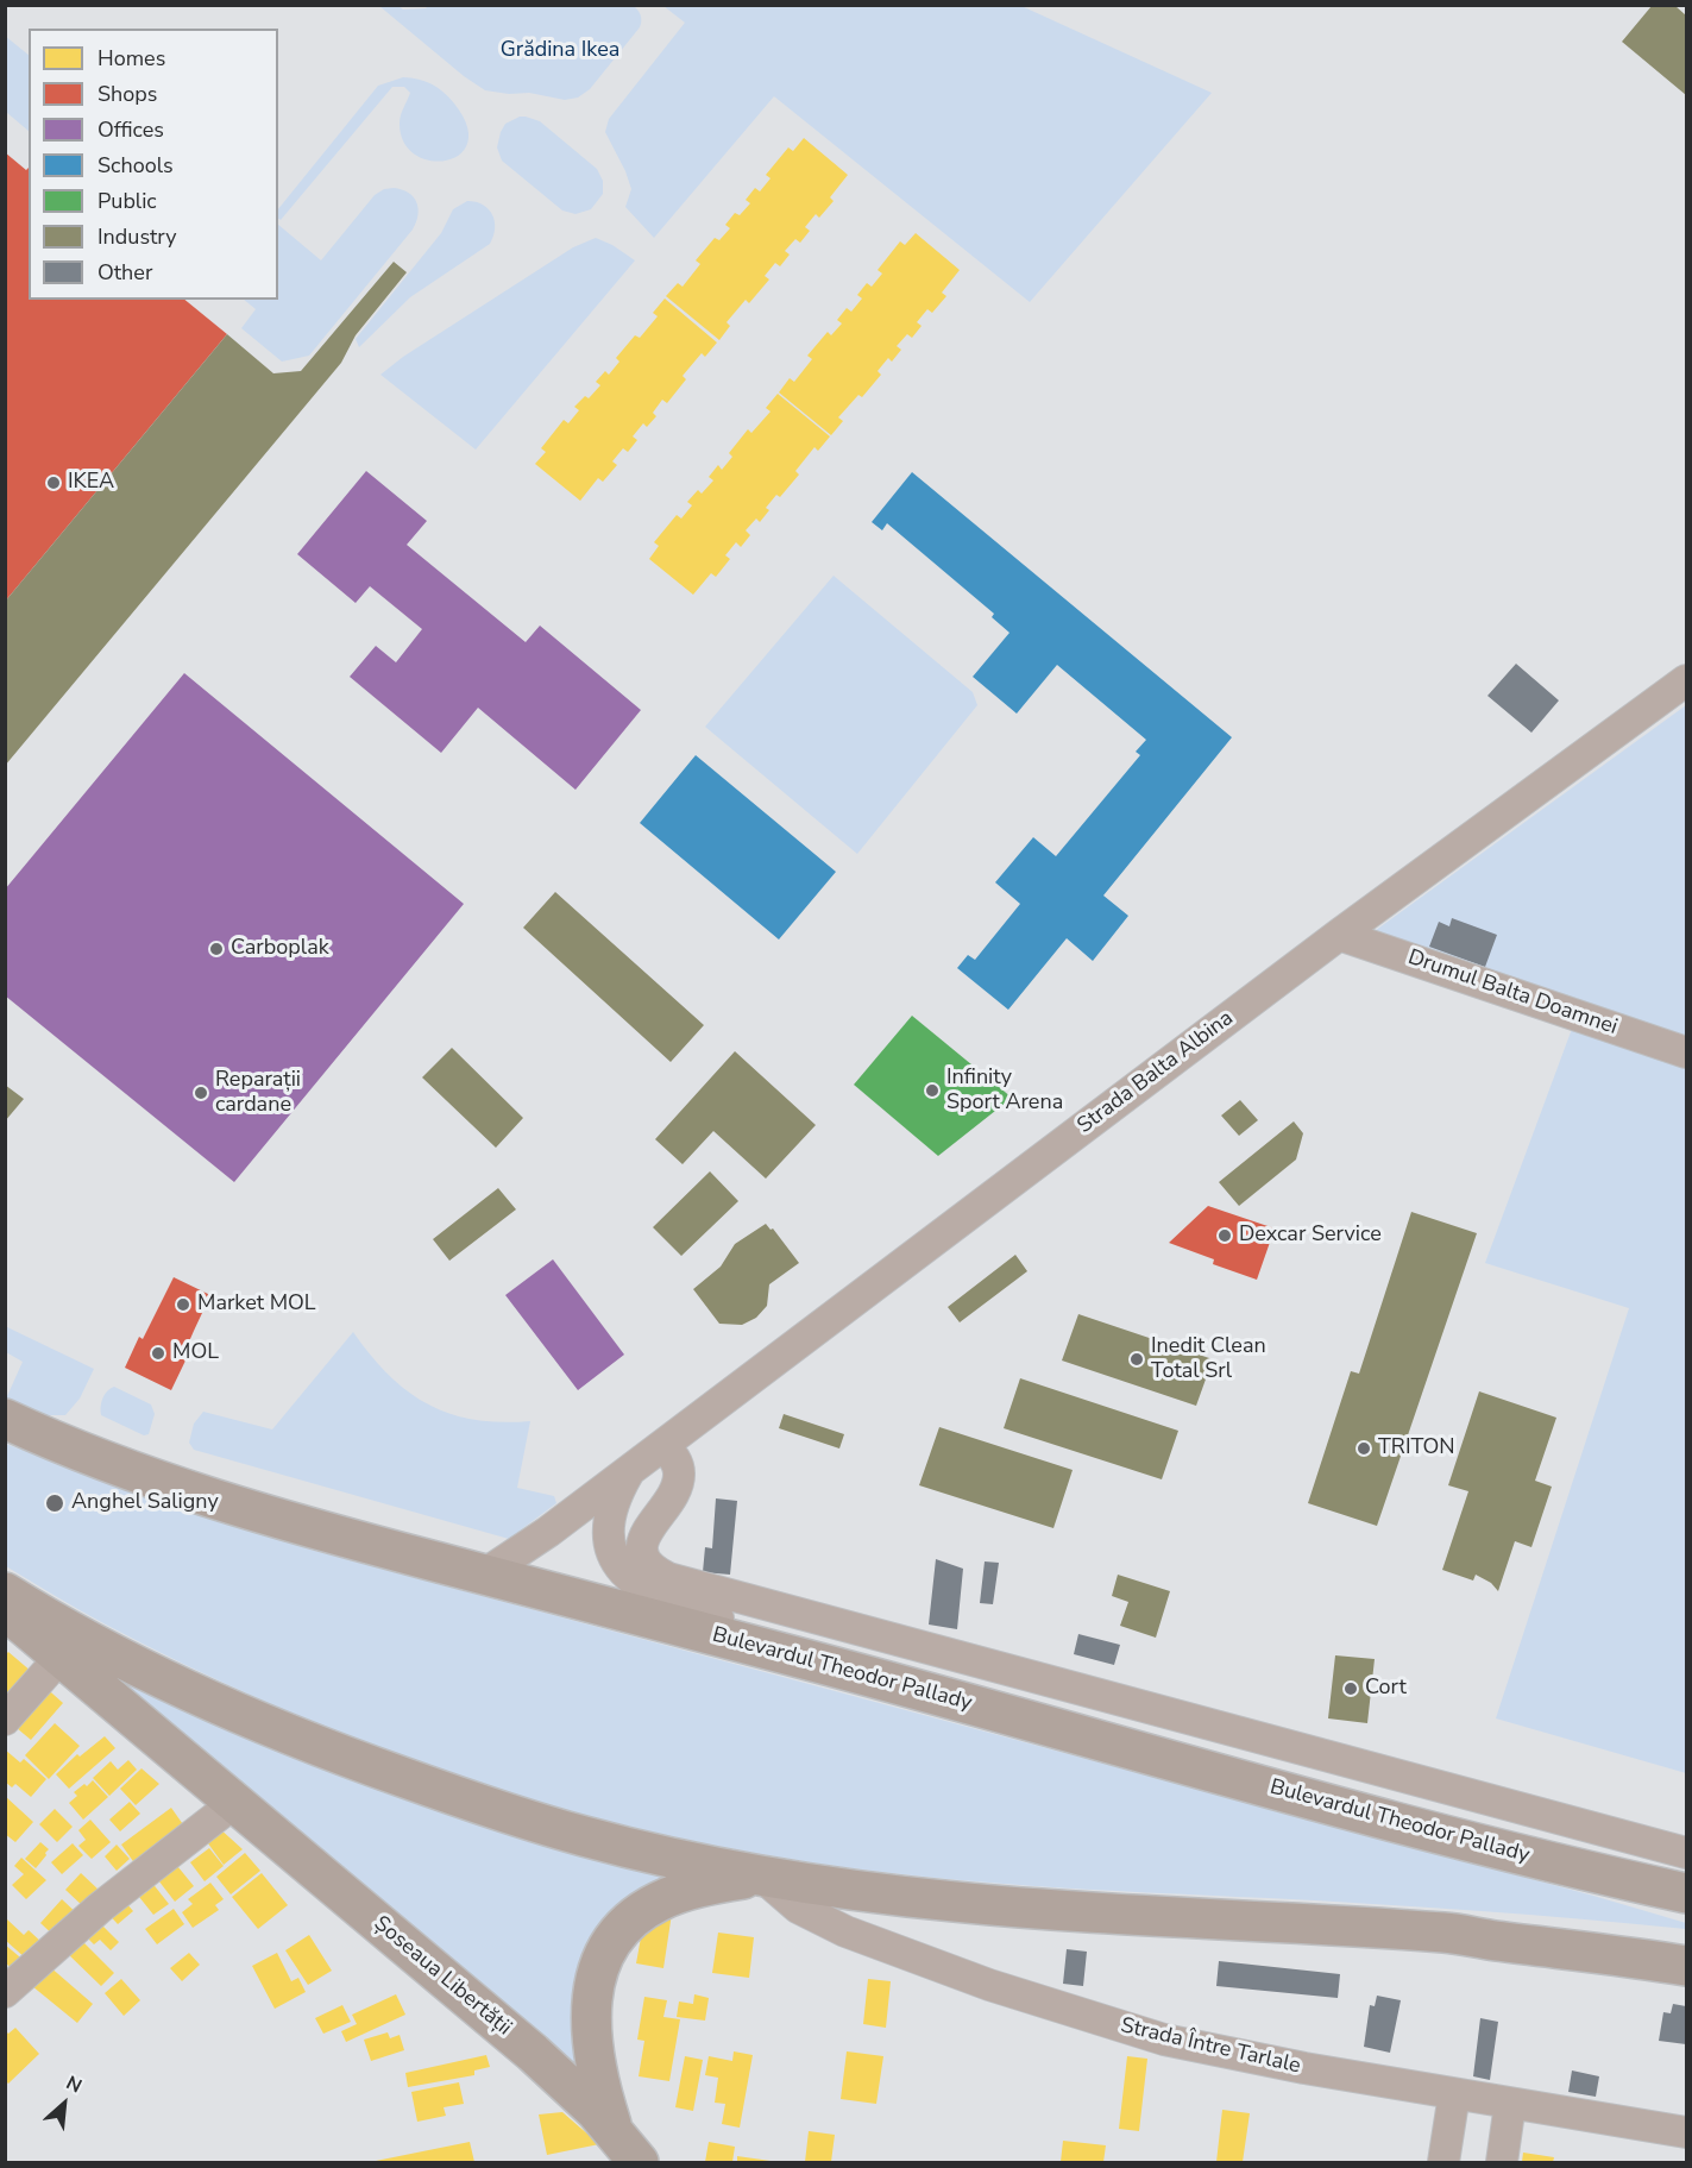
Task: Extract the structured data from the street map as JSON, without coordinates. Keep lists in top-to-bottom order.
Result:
{
  "streets": {
    "main road": ["Bulevardul Theodor Pallady", "Șoseaua Libertății"],
    "street": ["Drumul Balta Doamnei", "Strada Balta Albina", "Strada Între Tarlale"]
  },
  "crossings": [
    ["Drumul Balta Doamnei", "Strada Balta Albina"],
    ["Strada Balta Albina", "Bulevardul Theodor Pallady"]
  ],
  "parks": ["Grădina Ikea"],
  "places": [
    "IKEA",
    "Carboplak",
    "Infinity Sport Arena",
    "Reparații cardane",
    "Dexcar Service",
    "Market MOL",
    "MOL",
    "Inedit Clean Total Srl",
    "TRITON",
    "Anghel Saligny",
    "Cort"
  ],
  "legend": [
    "Homes",
    "Shops",
    "Offices",
    "Schools",
    "Public",
    "Industry",
    "Other"
  ],
  "north": "top right"
}
